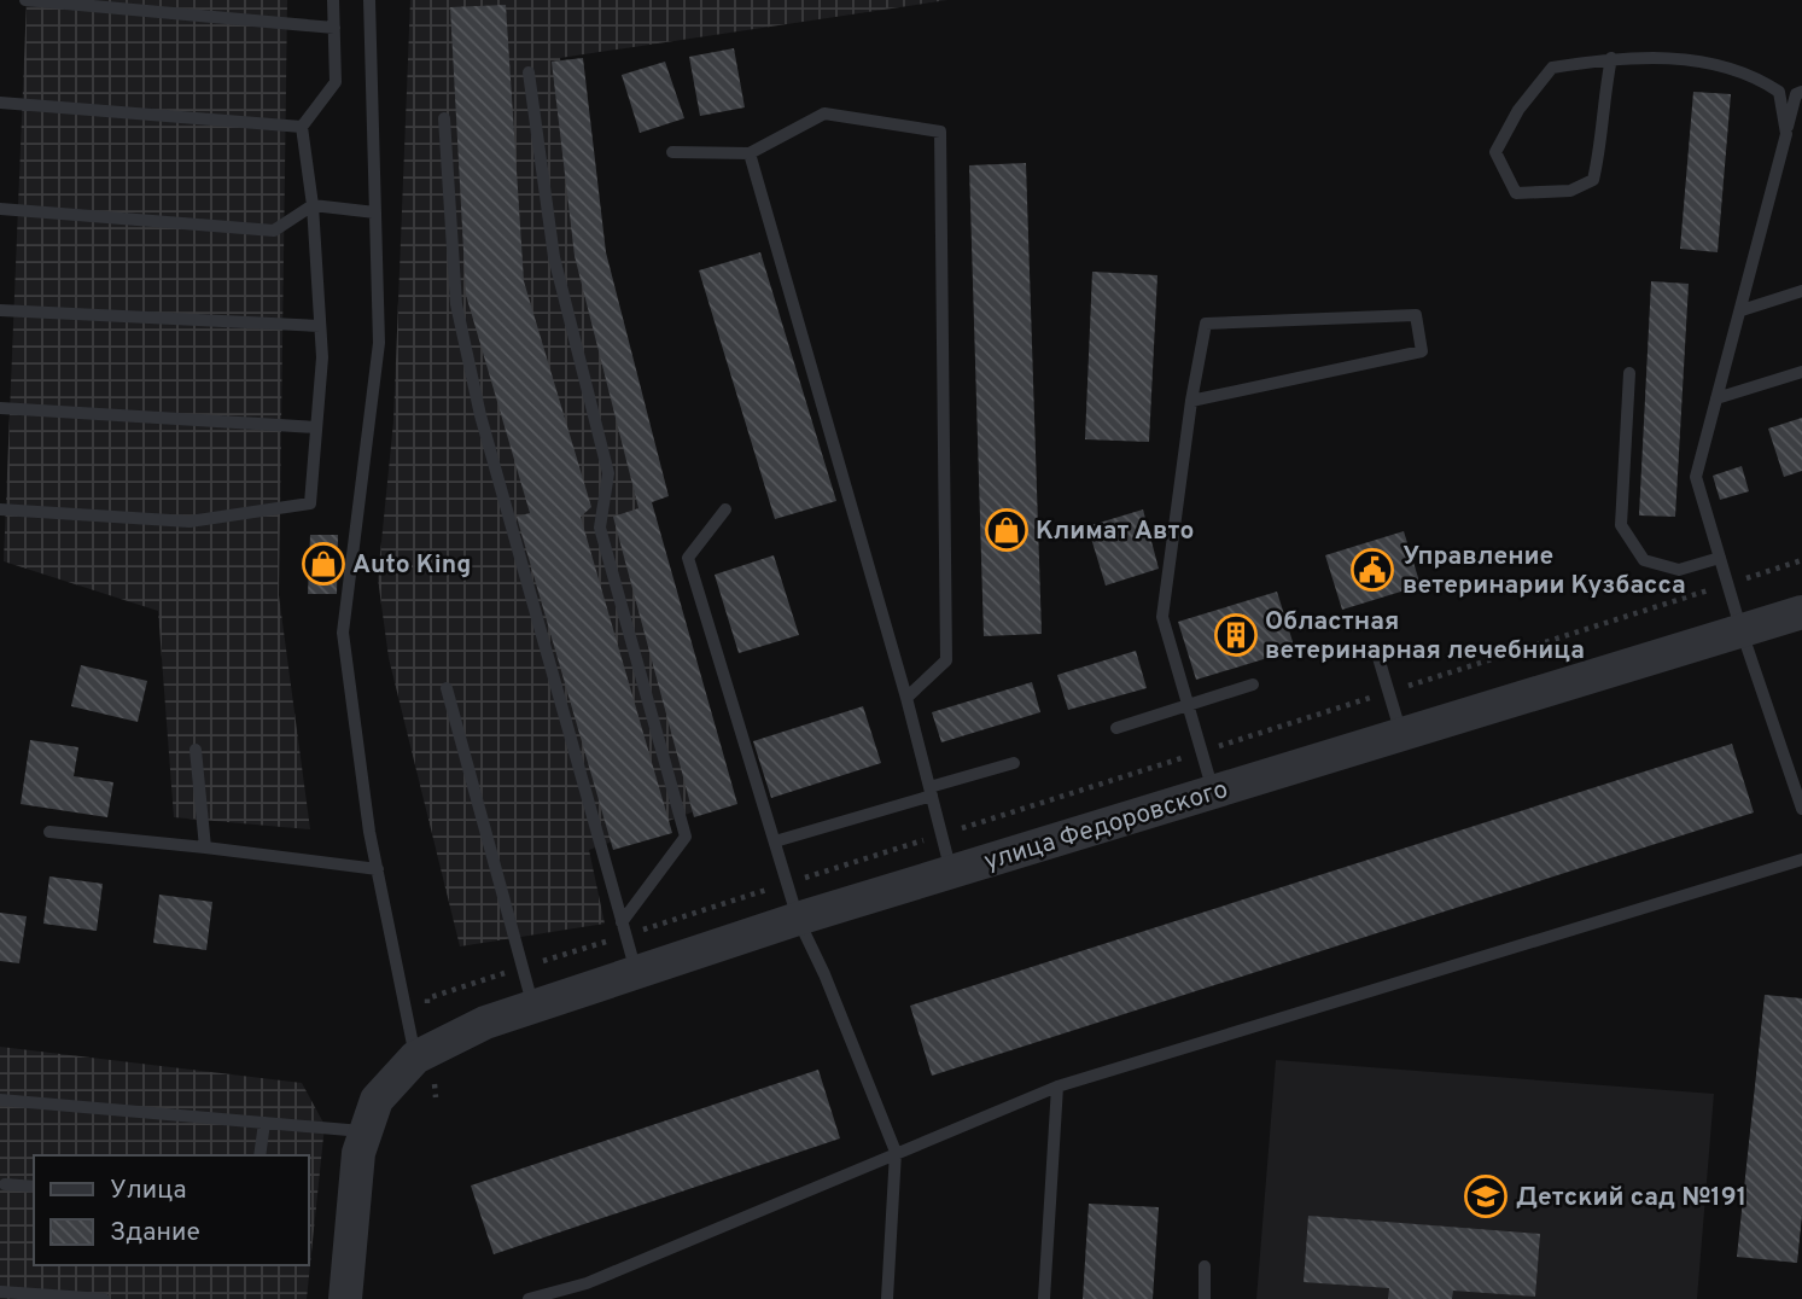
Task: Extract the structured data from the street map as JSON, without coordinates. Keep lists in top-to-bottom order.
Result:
{
  "streets": {
    "street": ["улица Федоровского"]
  },
  "places": {
    "shop": ["Климат Авто", "Auto King"],
    "public building": ["Управление ветеринарии Кузбасса"],
    "building": ["Областная ветеринарная лечебница"],
    "school or university": ["Детский сад №191"]
  },
  "legend": ["Улица", "Здание"]
}
